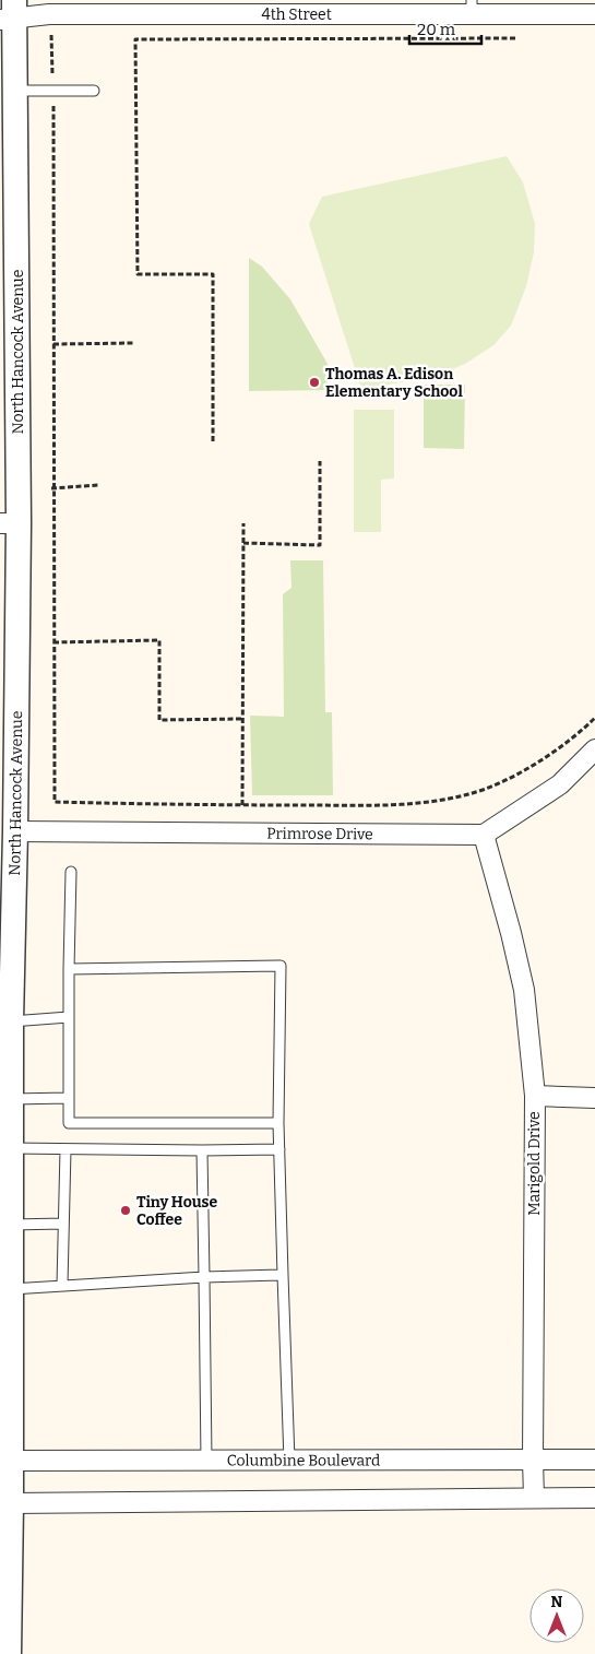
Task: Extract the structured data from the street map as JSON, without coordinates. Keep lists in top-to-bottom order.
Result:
{
  "streets": {
    "street": [
      "4th Street",
      "North Hancock Avenue",
      "Primrose Drive",
      "Marigold Drive",
      "Columbine Boulevard"
    ]
  },
  "crossings": [
    ["4th Street", "North Hancock Avenue"],
    ["North Hancock Avenue", "Primrose Drive"],
    ["North Hancock Avenue", "Columbine Boulevard"],
    ["Primrose Drive", "Marigold Drive"],
    ["Marigold Drive", "Columbine Boulevard"]
  ],
  "places": ["Thomas A. Edison Elementary School", "Tiny House Coffee"],
  "scale_bar": "20 m",
  "north": "top"
}
